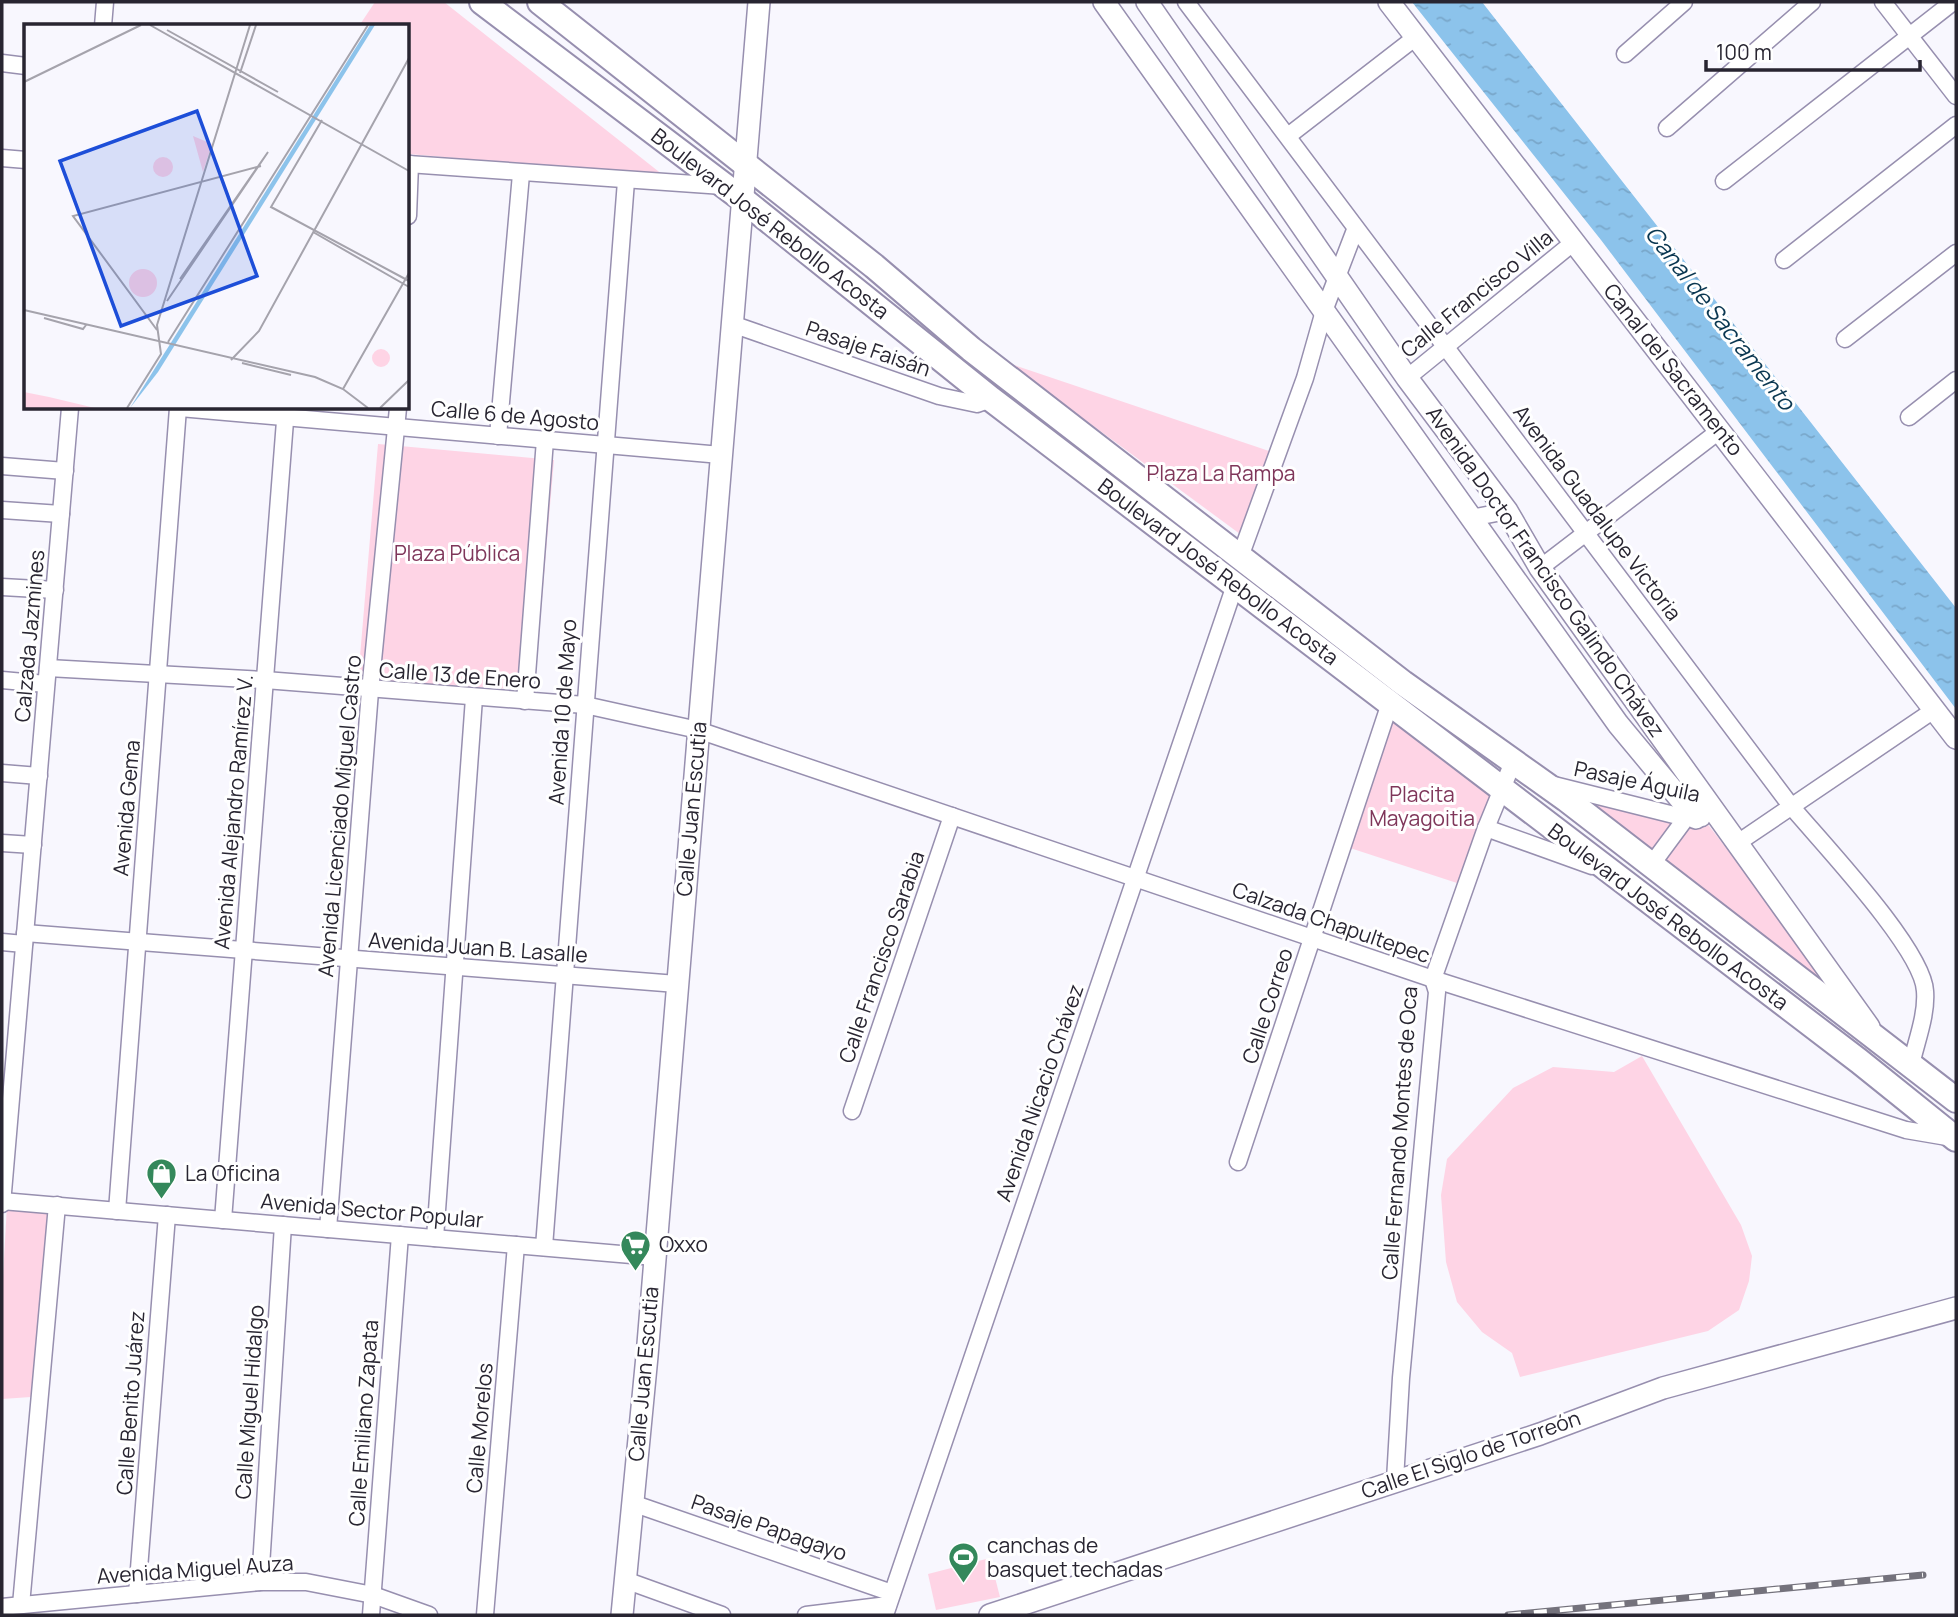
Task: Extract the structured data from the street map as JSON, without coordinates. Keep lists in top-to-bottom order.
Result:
{
  "streets": {
    "main road": ["Boulevard José Rebollo Acosta"],
    "street": [
      "Calle Francisco Villa",
      "Pasaje Faisán",
      "Canal del Sacramento",
      "Calle 6 de Agosto",
      "Avenida Guadalupe Victoria",
      "Avenida Doctor Francisco Galindo Chávez",
      "Calzada Jazmines",
      "Calle 13 de Enero",
      "Avenida 10 de Mayo",
      "Pasaje Águila",
      "Avenida Gema",
      "Calle Juan Escutia",
      "Avenida Alejandro Ramírez V.",
      "Avenida Licenciado Miguel Castro",
      "Calzada Chapultepec",
      "Avenida Juan B. Lasalle",
      "Calle Francisco Sarabia",
      "Calle Correo",
      "Avenida Nicacio Chávez",
      "Calle Fernando Montes de Oca",
      "Avenida Sector Popular",
      "Calle Miguel Hidalgo",
      "Calle Benito Juárez",
      "Calle Emiliano Zapata",
      "Calle Morelos",
      "Calle El Siglo de Torreón",
      "Pasaje Papagayo",
      "Avenida Miguel Auza"
    ]
  },
  "crossings": [
    ["Boulevard José Rebollo Acosta", "Pasaje Faisán"],
    ["Boulevard José Rebollo Acosta", "Avenida Guadalupe Victoria"],
    ["Boulevard José Rebollo Acosta", "Avenida Doctor Francisco Galindo Chávez"],
    ["Boulevard José Rebollo Acosta", "Pasaje Águila"],
    ["Boulevard José Rebollo Acosta", "Calle Juan Escutia"],
    ["Boulevard José Rebollo Acosta", "Calzada Chapultepec"],
    ["Boulevard José Rebollo Acosta", "Calle Correo"],
    ["Boulevard José Rebollo Acosta", "Avenida Nicacio Chávez"],
    ["Boulevard José Rebollo Acosta", "Calle Fernando Montes de Oca"],
    ["Calle Francisco Villa", "Canal del Sacramento"],
    ["Calle Francisco Villa", "Avenida Guadalupe Victoria"],
    ["Calle Francisco Villa", "Avenida Doctor Francisco Galindo Chávez"],
    ["Pasaje Faisán", "Calle Juan Escutia"],
    ["Calle 6 de Agosto", "Avenida 10 de Mayo"],
    ["Calle 6 de Agosto", "Calle Juan Escutia"],
    ["Calle 6 de Agosto", "Avenida Alejandro Ramírez V."],
    ["Calle 6 de Agosto", "Avenida Licenciado Miguel Castro"],
    ["Avenida Doctor Francisco Galindo Chávez", "Pasaje Águila"],
    ["Calzada Jazmines", "Calle 13 de Enero"],
    ["Calzada Jazmines", "Avenida Juan B. Lasalle"],
    ["Calzada Jazmines", "Avenida Sector Popular"],
    ["Calle 13 de Enero", "Avenida 10 de Mayo"],
    ["Calle 13 de Enero", "Avenida Gema"],
    ["Calle 13 de Enero", "Calle Juan Escutia"],
    ["Calle 13 de Enero", "Avenida Alejandro Ramírez V."],
    ["Calle 13 de Enero", "Avenida Licenciado Miguel Castro"],
    ["Calle 13 de Enero", "Calzada Chapultepec"],
    ["Avenida 10 de Mayo", "Avenida Juan B. Lasalle"],
    ["Avenida 10 de Mayo", "Avenida Sector Popular"],
    ["Avenida Gema", "Avenida Juan B. Lasalle"],
    ["Avenida Gema", "Avenida Sector Popular"],
    ["Calle Juan Escutia", "Calzada Chapultepec"],
    ["Calle Juan Escutia", "Avenida Juan B. Lasalle"],
    ["Calle Juan Escutia", "Avenida Sector Popular"],
    ["Calle Juan Escutia", "Pasaje Papagayo"],
    ["Avenida Alejandro Ramírez V.", "Avenida Juan B. Lasalle"],
    ["Avenida Alejandro Ramírez V.", "Avenida Sector Popular"],
    ["Avenida Licenciado Miguel Castro", "Avenida Juan B. Lasalle"],
    ["Avenida Licenciado Miguel Castro", "Avenida Sector Popular"],
    ["Calzada Chapultepec", "Calle Francisco Sarabia"],
    ["Calzada Chapultepec", "Calle Correo"],
    ["Calzada Chapultepec", "Avenida Nicacio Chávez"],
    ["Calzada Chapultepec", "Calle Fernando Montes de Oca"],
    ["Avenida Nicacio Chávez", "Pasaje Papagayo"],
    ["Calle Fernando Montes de Oca", "Calle El Siglo de Torreón"],
    ["Avenida Sector Popular", "Calle Miguel Hidalgo"],
    ["Avenida Sector Popular", "Calle Benito Juárez"],
    ["Avenida Sector Popular", "Calle Emiliano Zapata"],
    ["Avenida Sector Popular", "Calle Morelos"],
    ["Calle Miguel Hidalgo", "Avenida Miguel Auza"],
    ["Calle Benito Juárez", "Avenida Miguel Auza"],
    ["Calle Emiliano Zapata", "Avenida Miguel Auza"]
  ],
  "water": ["Canal de Sacramento"],
  "parks": ["Plaza La Rampa", "Plaza Pública", "Placita Mayagoitia"],
  "places": {
    "shop": ["La Oficina"],
    "supermarket": ["Oxxo"],
    "sports": ["canchas de basquet techadas"]
  },
  "scale_bar": "100 m"
}
